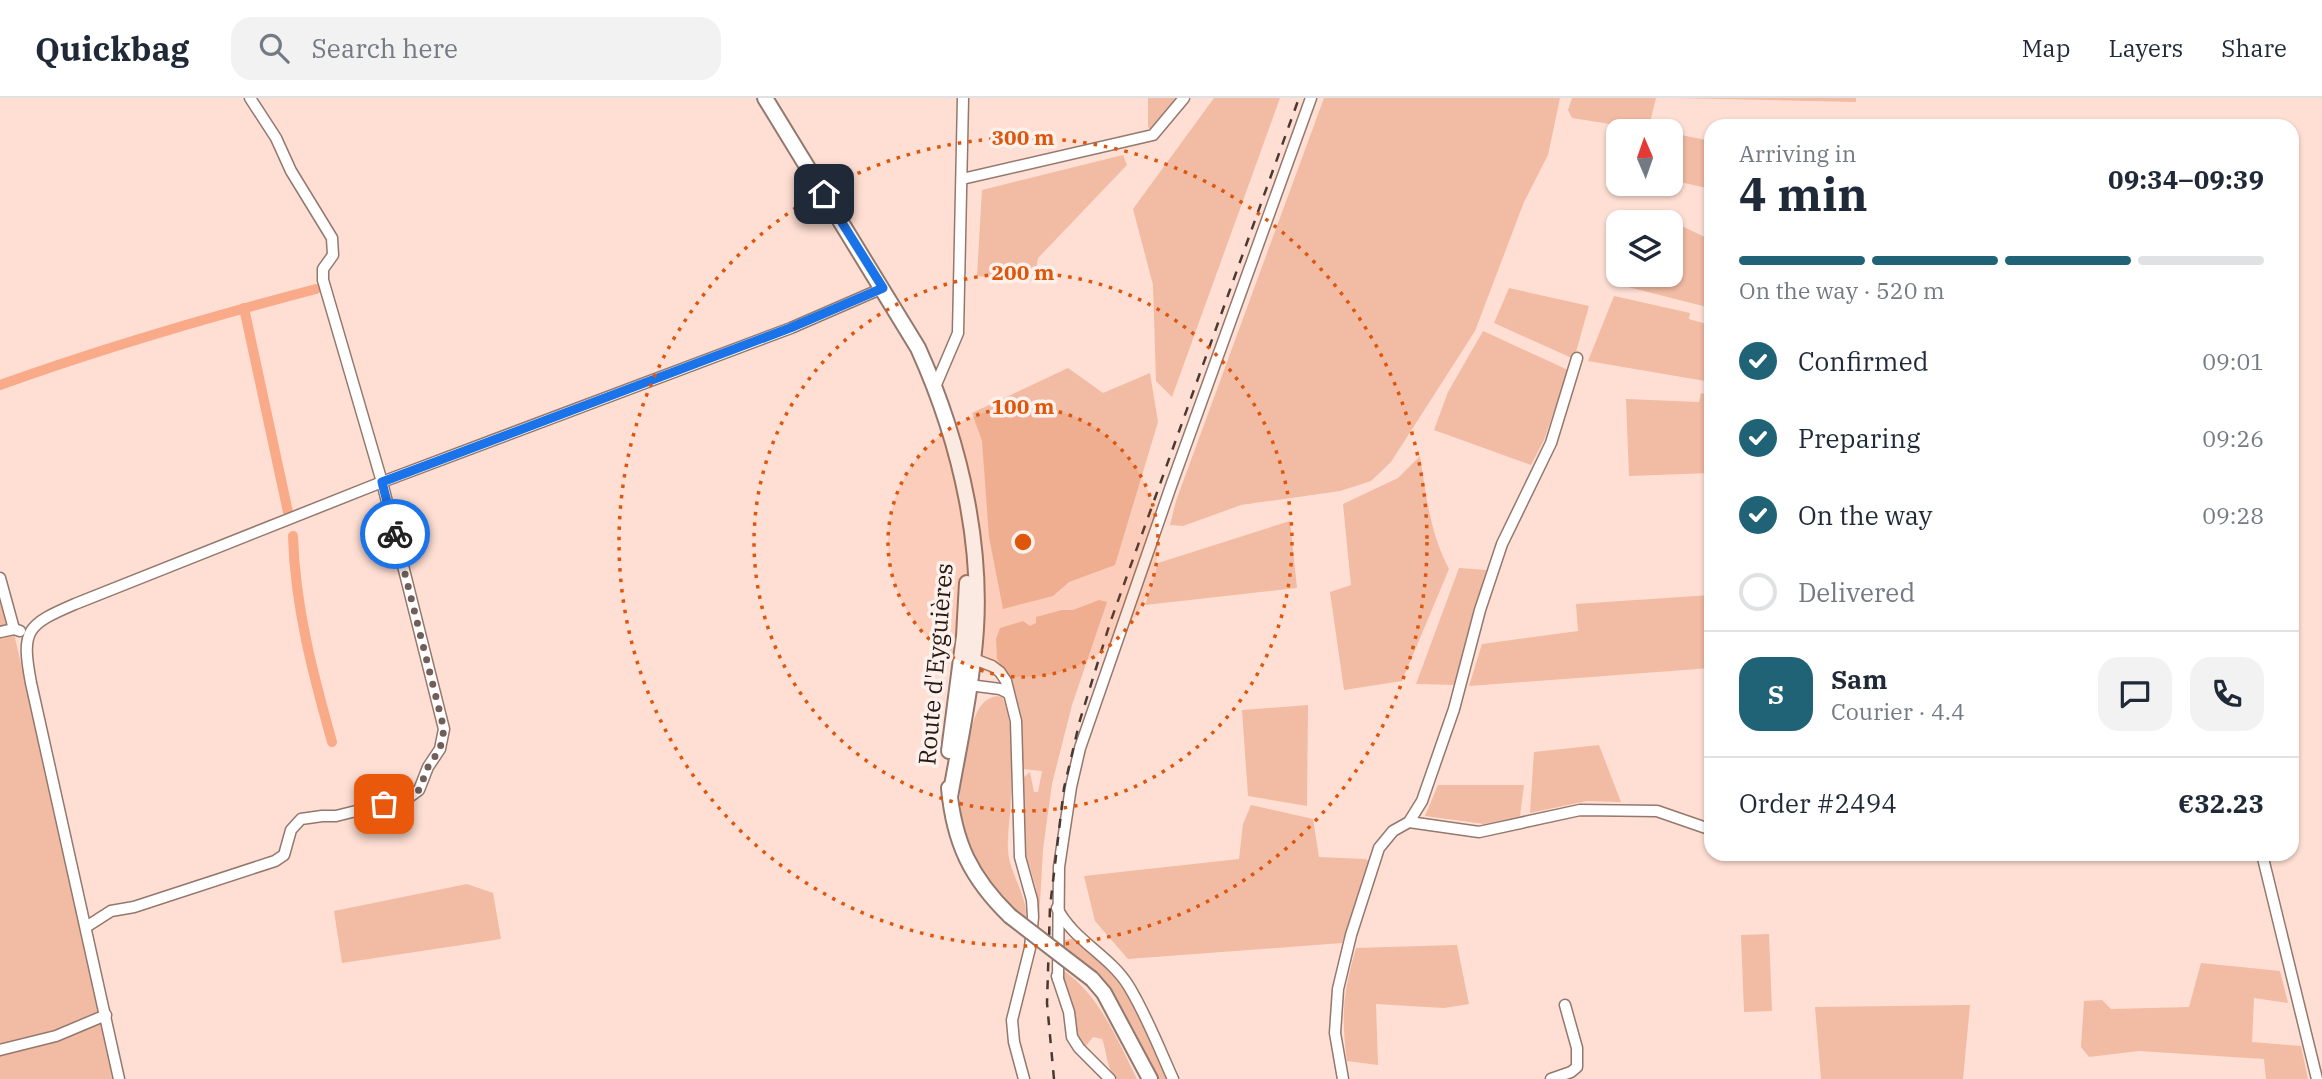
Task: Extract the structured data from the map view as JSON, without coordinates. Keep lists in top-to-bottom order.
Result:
{
  "streets": {
    "main road": ["Route d'Eyguières"]
  },
  "north": "top",
  "page": {
    "header": "Quickbag",
    "search": "Search here",
    "nav": ["Map", "Layers", "Share"],
    "heading": ["4 min", "Arriving in", "09:34–09:39"],
    "panel": [
      "Sam",
      "Courier · 4.4",
      "Order #2494",
      "€32.23"
    ],
    "bar": "On the way · 520 m",
    "list": [
      ["Confirmed", "09:01"],
      ["Preparing", "09:26"],
      ["On the way", "09:28"],
      "Delivered"
    ],
    "round": "S"
  },
  "rings": ["300 m", "200 m", "100 m"]
}
